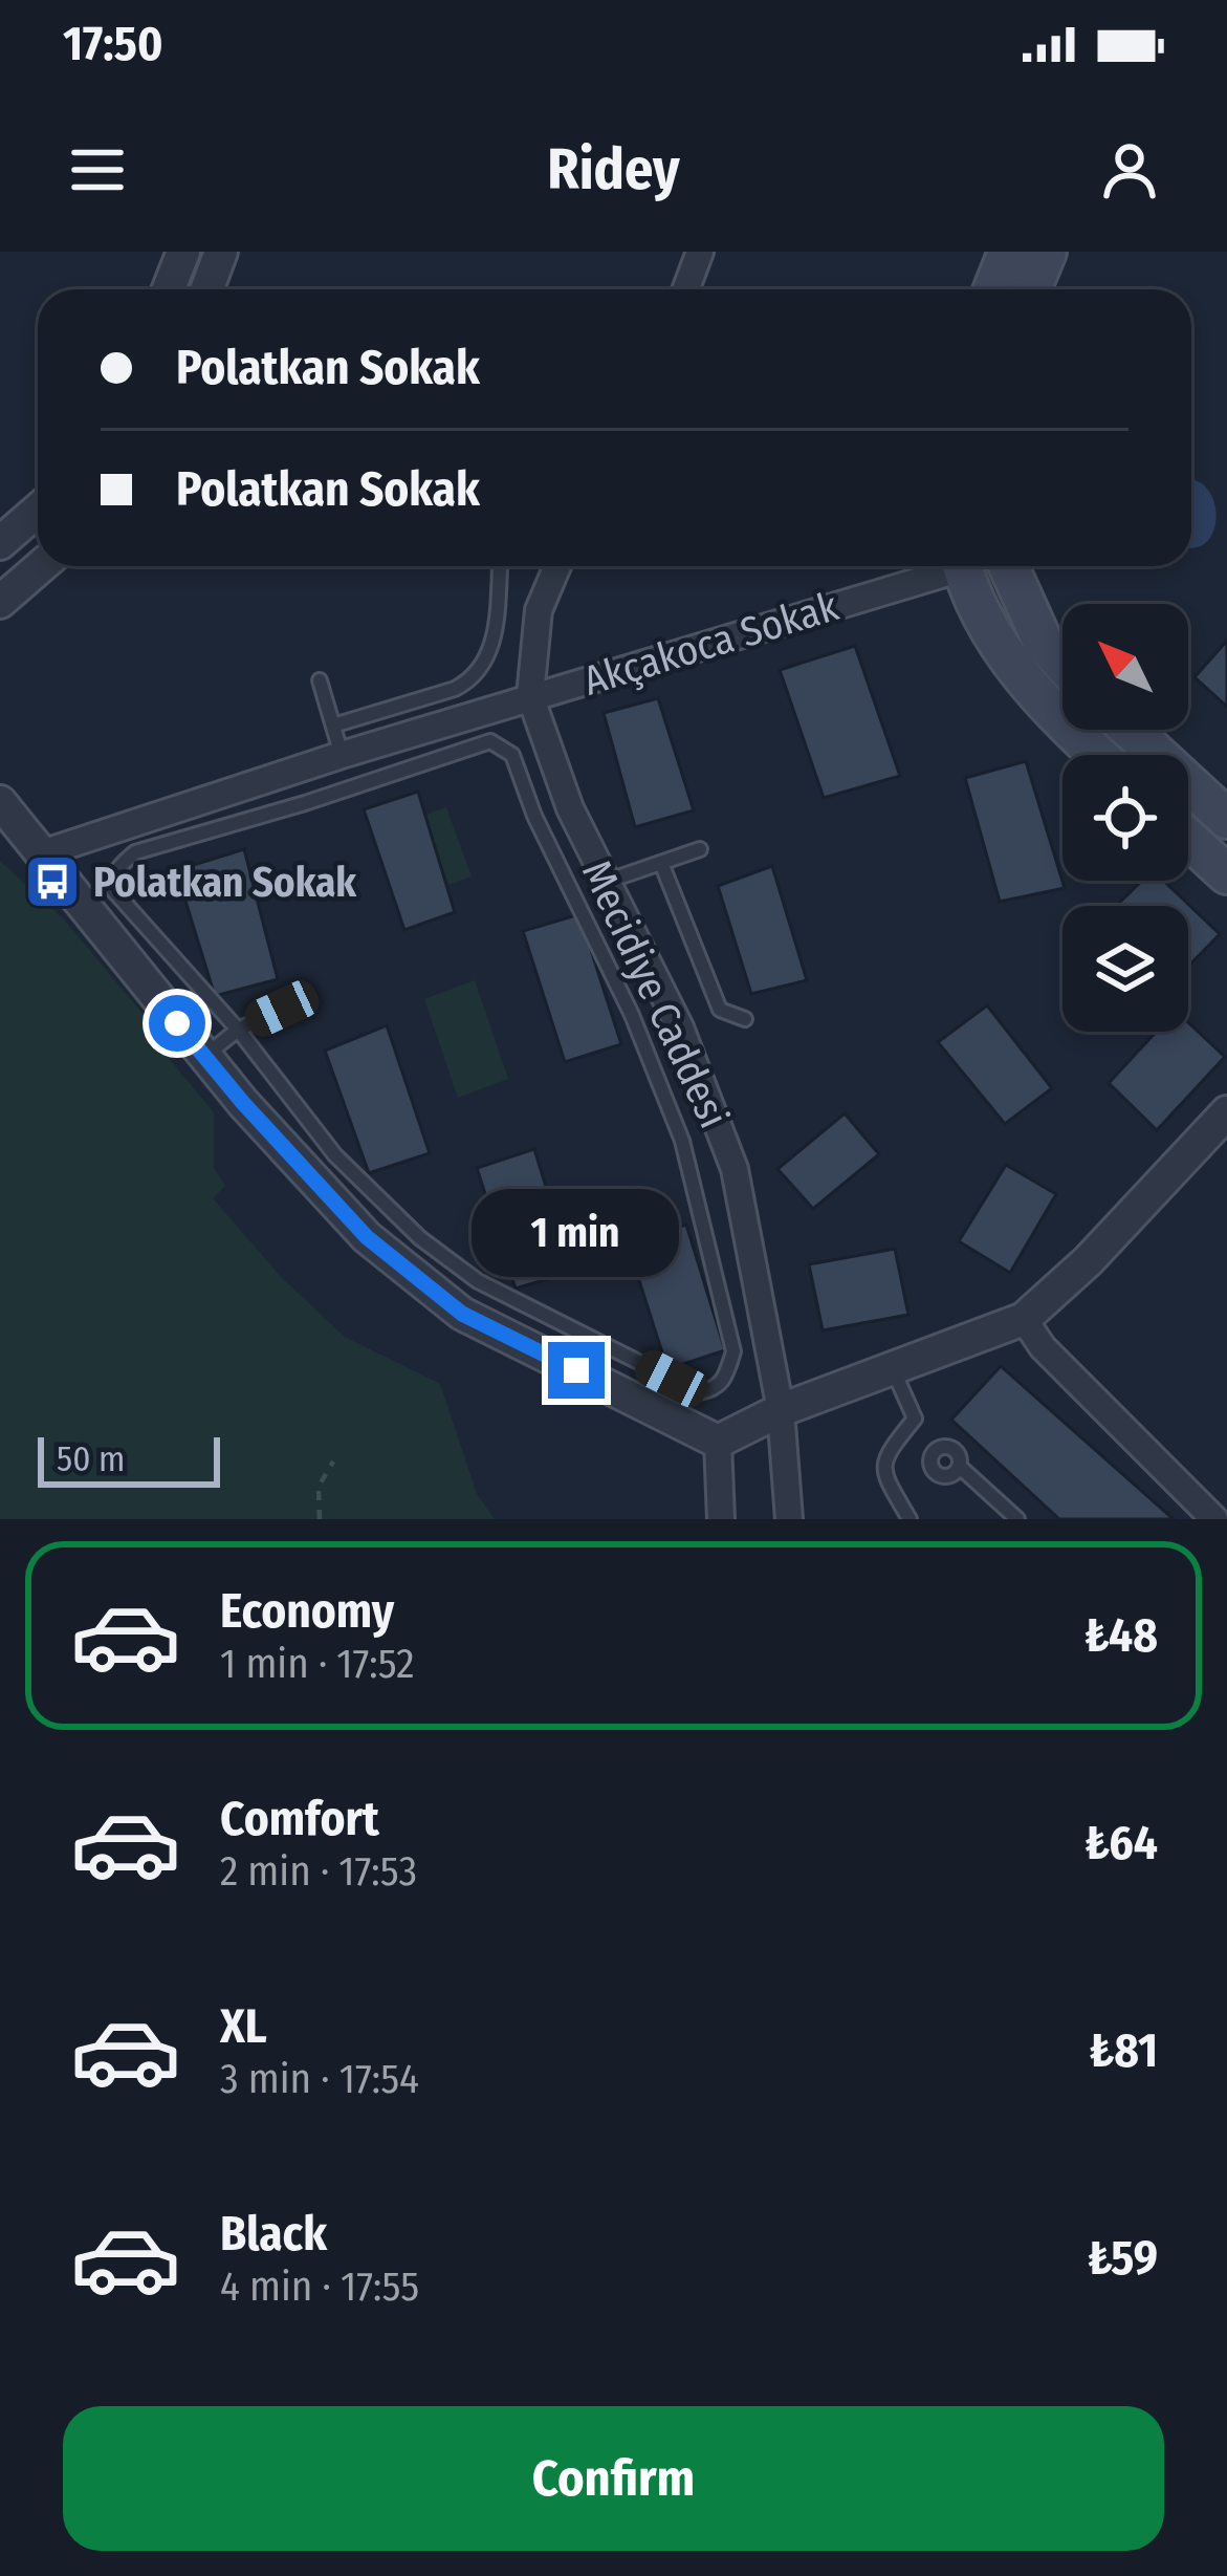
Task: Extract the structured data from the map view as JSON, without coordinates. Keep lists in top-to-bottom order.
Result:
{
  "streets": {
    "street": ["Akçakoca Sokak", "Mecidiye Caddesi"]
  },
  "crossings": [
    ["Akçakoca Sokak", "Mecidiye Caddesi"]
  ],
  "places": {
    "bus stop": ["Polatkan Sokak"]
  },
  "scale_bar": "50 m",
  "north": "top left",
  "page": {
    "status": "17:50",
    "header": "Ridey",
    "banner": ["Polatkan Sokak", "Polatkan Sokak"],
    "bubble": "1 min",
    "scale": "50 m",
    "list": [
      {
        "name": "Economy",
        "note": "1 min · 17:52",
        "value": "₺48"
      },
      {
        "name": "Comfort",
        "note": "2 min · 17:53",
        "value": "₺64"
      },
      {
        "name": "XL",
        "note": "3 min · 17:54",
        "value": "₺81"
      },
      {
        "name": "Black",
        "note": "4 min · 17:55",
        "value": "₺59"
      }
    ],
    "buttons": "Confirm"
  }
}
